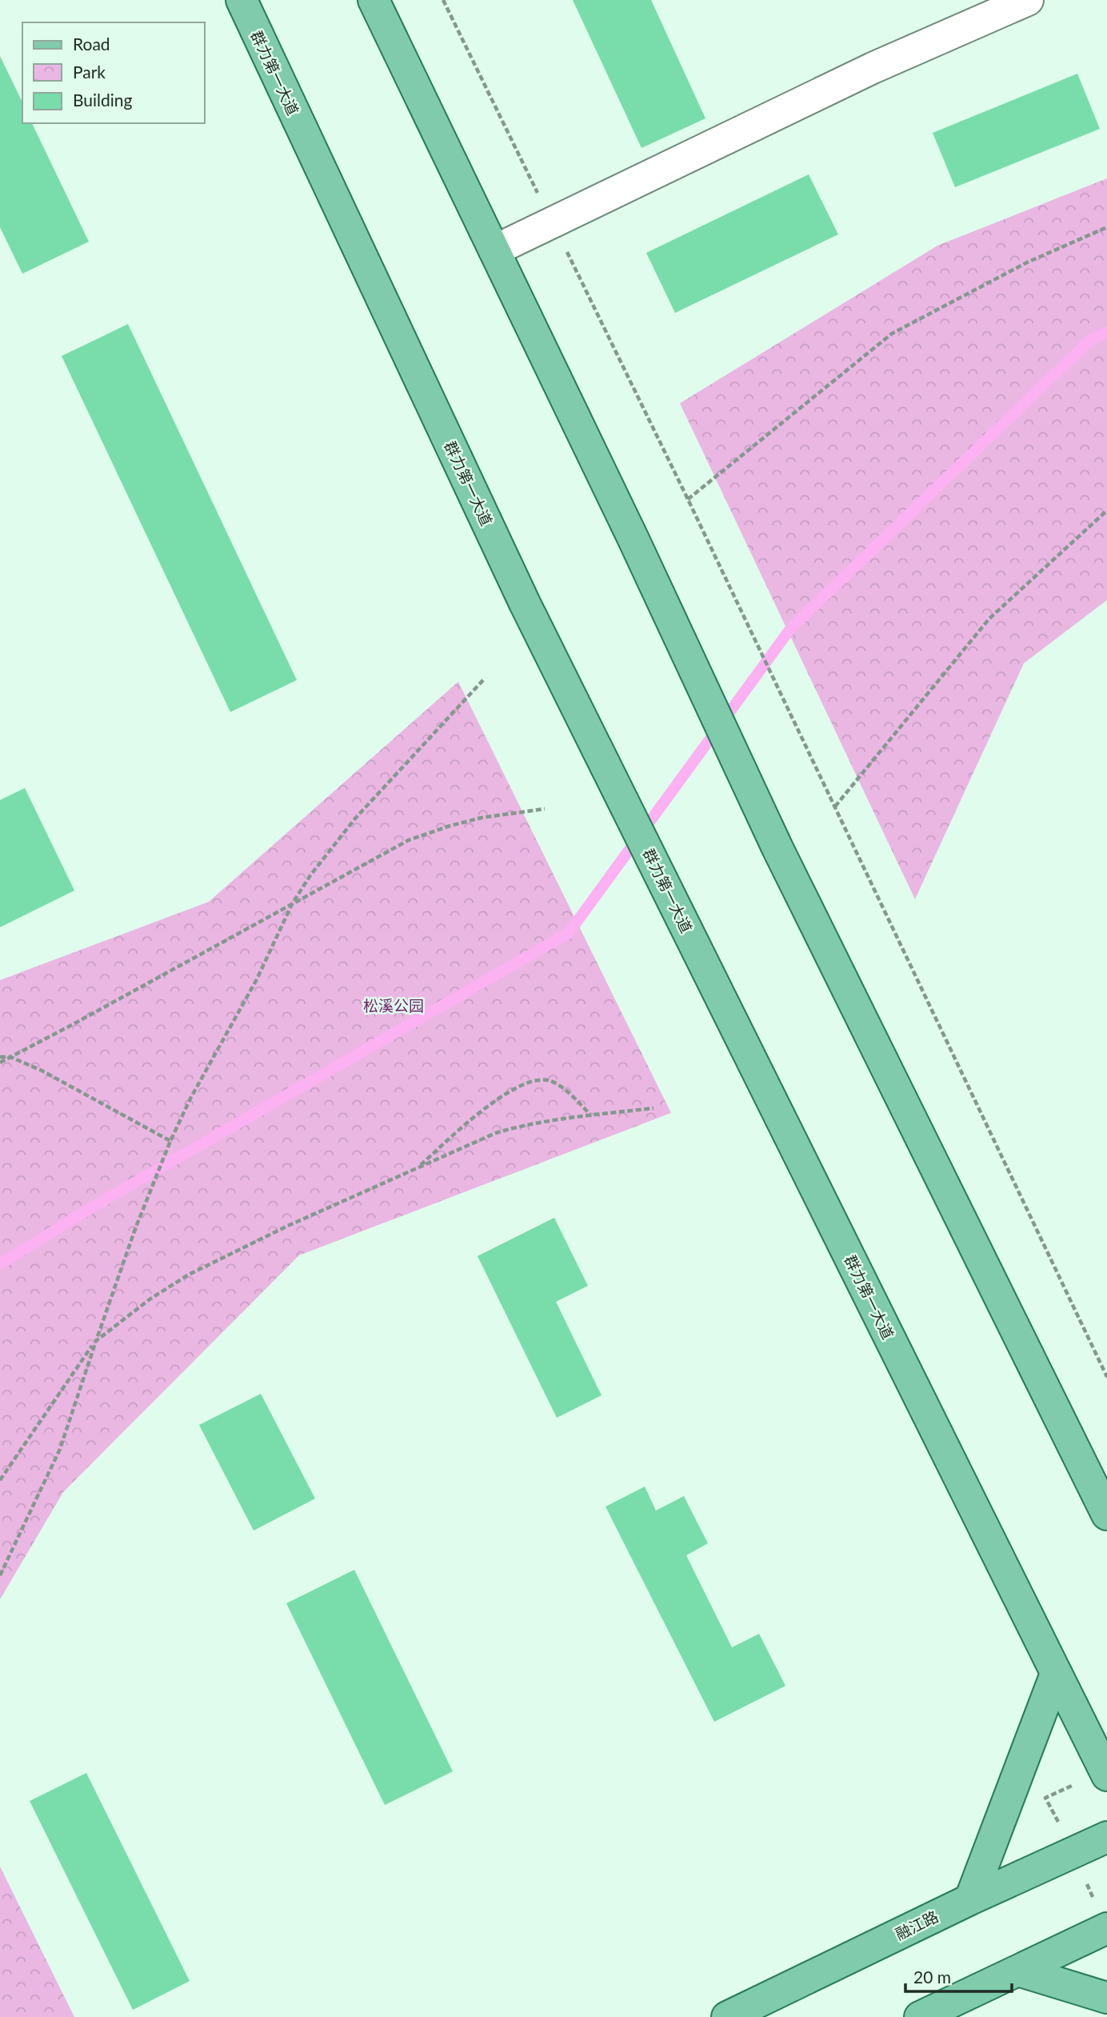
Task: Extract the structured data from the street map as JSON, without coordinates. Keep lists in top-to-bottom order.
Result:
{
  "streets": {
    "main road": ["群力第一大道", "融江路"]
  },
  "parks": ["松溪公园"],
  "legend": ["Road", "Park", "Building"],
  "scale_bar": "20 m"
}
